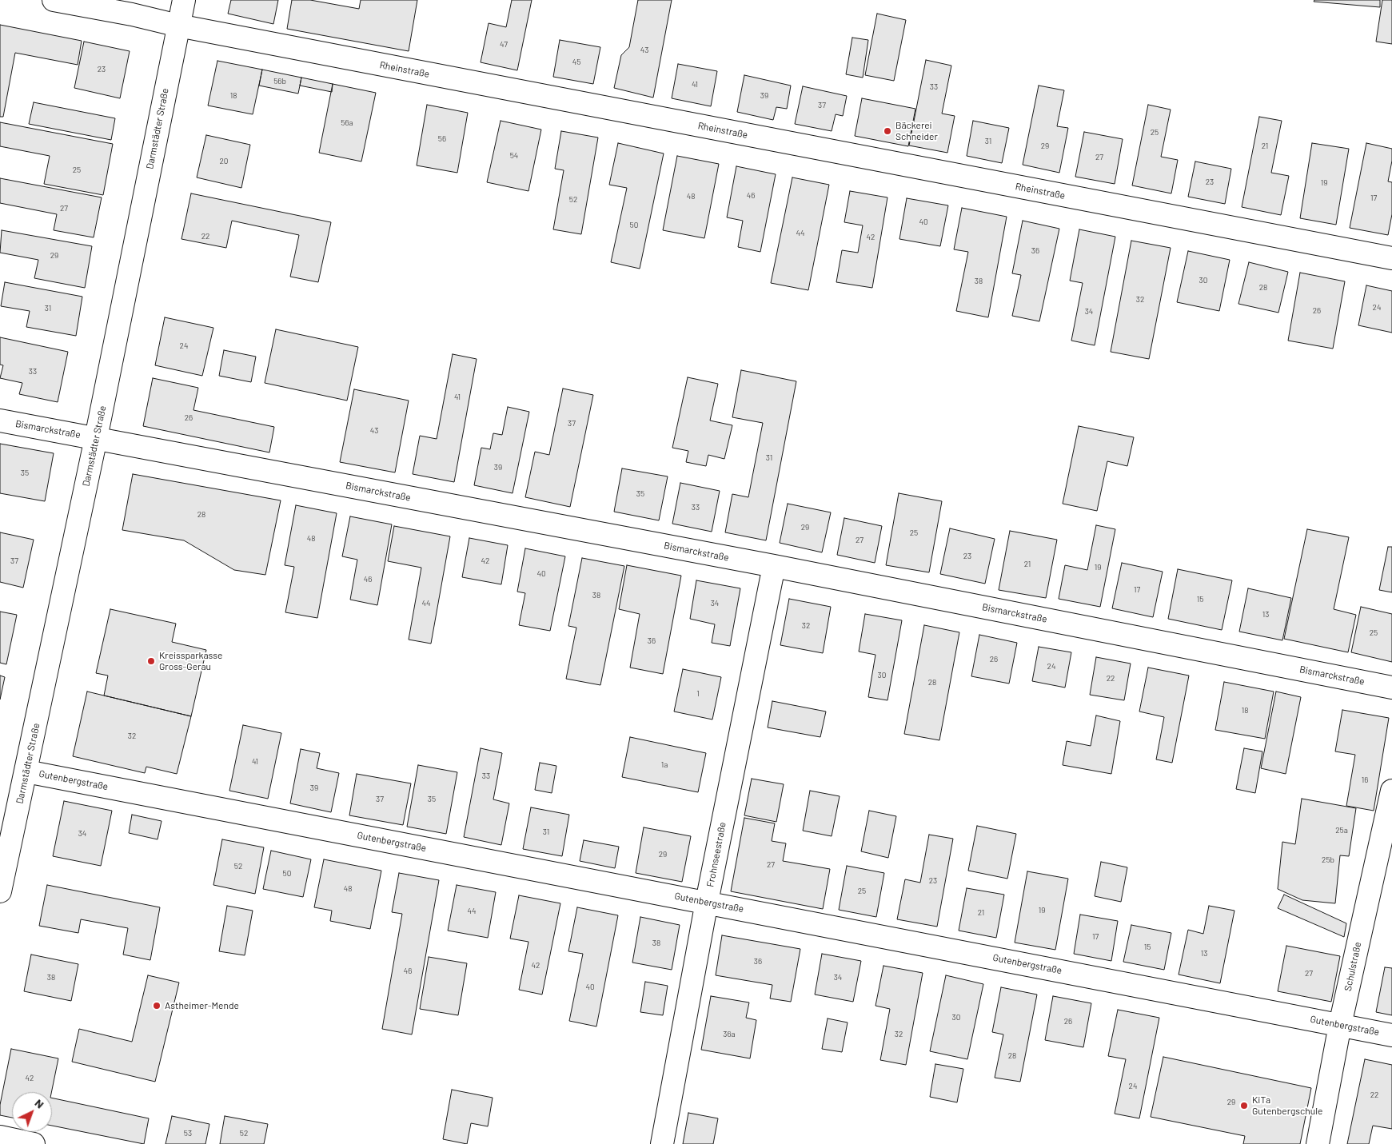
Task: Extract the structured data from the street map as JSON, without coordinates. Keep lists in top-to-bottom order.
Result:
{
  "streets": {
    "street": [
      "Rheinstraße",
      "Darmstädter Straße",
      "Bismarckstraße",
      "Gutenbergstraße",
      "Frohnseestraße",
      "Schulstraße"
    ]
  },
  "crossings": [
    ["Rheinstraße", "Darmstädter Straße"],
    ["Darmstädter Straße", "Bismarckstraße"],
    ["Darmstädter Straße", "Gutenbergstraße"],
    ["Bismarckstraße", "Frohnseestraße"],
    ["Gutenbergstraße", "Frohnseestraße"],
    ["Gutenbergstraße", "Schulstraße"]
  ],
  "places": [
    "Bäckerei Schneider",
    "Kreissparkasse Gross-Gerau",
    "Astheimer-Mende",
    "KiTa Gutenbergschule"
  ],
  "house_numbers": [
    "47",
    "43",
    "45",
    "23",
    "56b",
    "41",
    "33",
    "18",
    "39",
    "37",
    "56a",
    "25",
    "56",
    "31",
    "29",
    "21",
    "54",
    "27",
    "20",
    "25",
    "23",
    "19",
    "46",
    "48",
    "17",
    "52",
    "27",
    "40",
    "50",
    "44",
    "22",
    "42",
    "36",
    "29",
    "30",
    "38",
    "28",
    "32",
    "24",
    "31",
    "26",
    "34",
    "24",
    "33",
    "41",
    "26",
    "37",
    "43",
    "31",
    "39",
    "35",
    "35",
    "33",
    "28",
    "29",
    "25",
    "48",
    "27",
    "23",
    "37",
    "42",
    "21",
    "19",
    "40",
    "46",
    "17",
    "38",
    "15",
    "44",
    "34",
    "13",
    "32",
    "25",
    "36",
    "26",
    "24",
    "30",
    "22",
    "28",
    "1",
    "18",
    "32",
    "41",
    "1a",
    "33",
    "16",
    "39",
    "37",
    "35",
    "25a",
    "31",
    "34",
    "29",
    "25b",
    "27",
    "52",
    "50",
    "23",
    "48",
    "25",
    "19",
    "44",
    "21",
    "17",
    "38",
    "15",
    "13",
    "36",
    "42",
    "46",
    "27",
    "38",
    "34",
    "40",
    "30",
    "26",
    "36a",
    "32",
    "28",
    "42",
    "24",
    "22",
    "29",
    "53",
    "52"
  ],
  "north": "top right"
}
